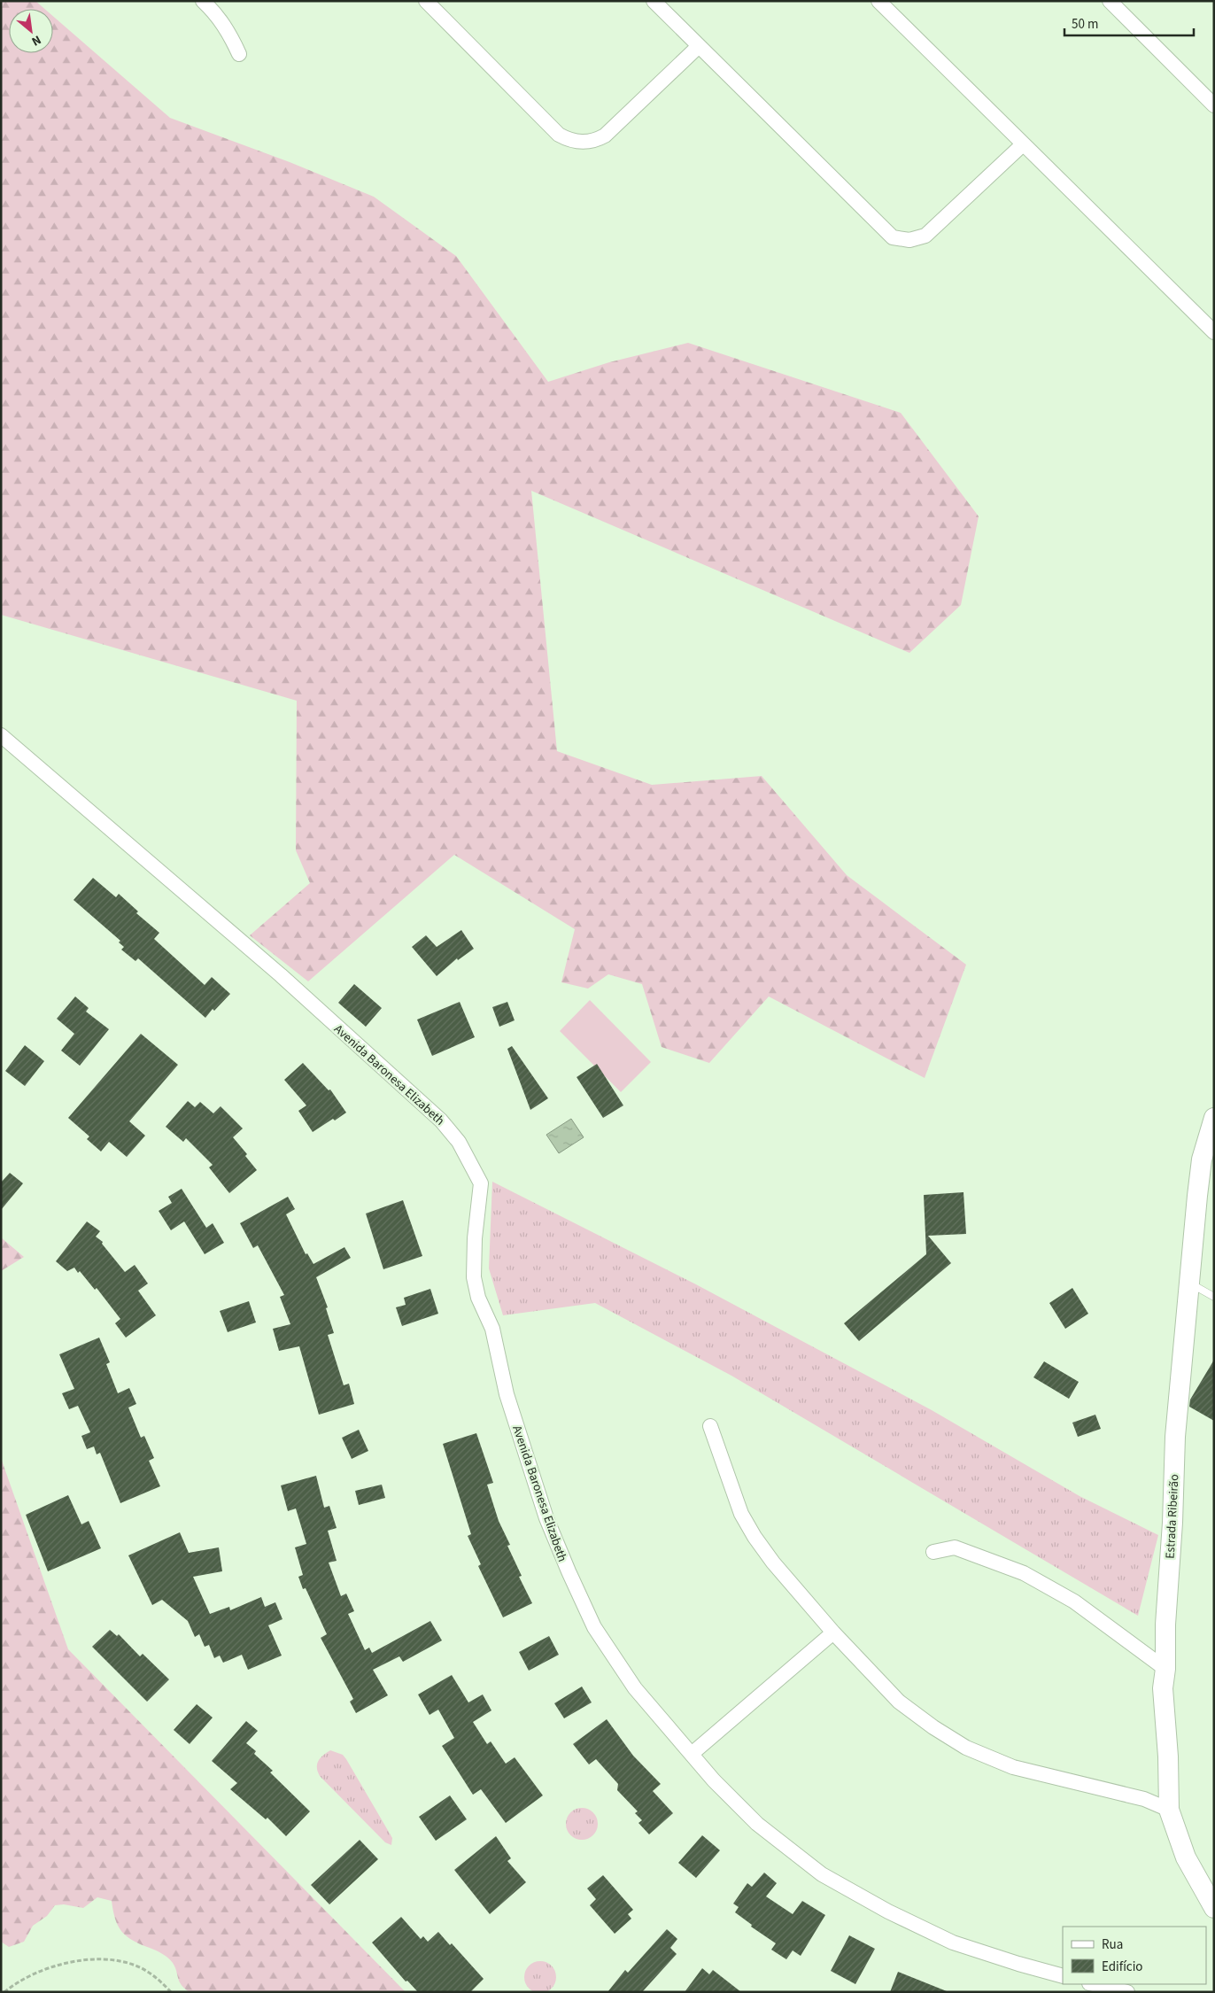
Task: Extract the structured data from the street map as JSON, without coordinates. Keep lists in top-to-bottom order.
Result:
{
  "streets": {
    "street": ["Avenida Baronesa Elizabeth", "Estrada Ribeirão"]
  },
  "legend": ["Rua", "Edifício"],
  "scale_bar": "50 m",
  "north": "bottom right"
}
